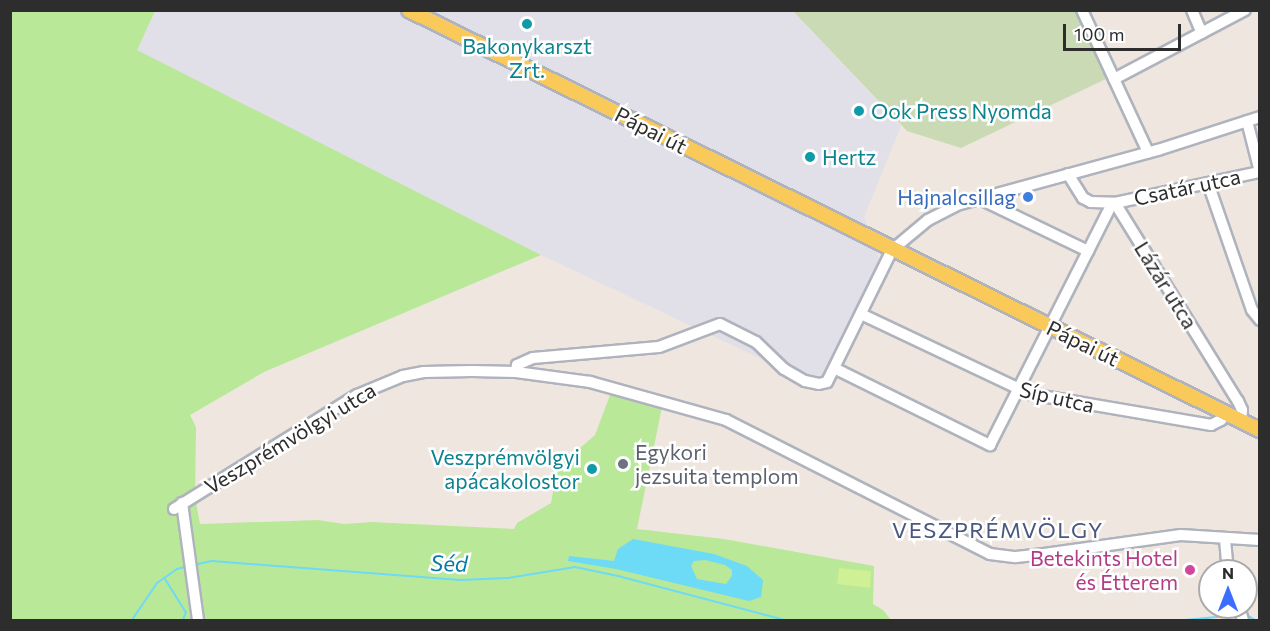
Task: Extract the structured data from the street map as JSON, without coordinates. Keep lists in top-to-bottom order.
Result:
{
  "streets": {
    "main road": ["Pápai út"],
    "street": [
      "Csatár utca",
      "Lázár utca",
      "Síp utca",
      "Veszprémvölgyi utca"
    ]
  },
  "crossings": [
    ["Pápai út", "Lázár utca"],
    ["Pápai út", "Síp utca"],
    ["Csatár utca", "Lázár utca"]
  ],
  "districts": ["VESZPRÉMVÖLGY"],
  "water": ["Séd"],
  "places": [
    "Bakonykarszt Zrt.",
    "Ook Press Nyomda",
    "Hertz",
    "Hajnalcsillag",
    "Egykori jezsuita templom",
    "Veszprémvölgyi apácakolostor",
    "Betekints Hotel és Étterem"
  ],
  "scale_bar": "100 m",
  "north": "top"
}
